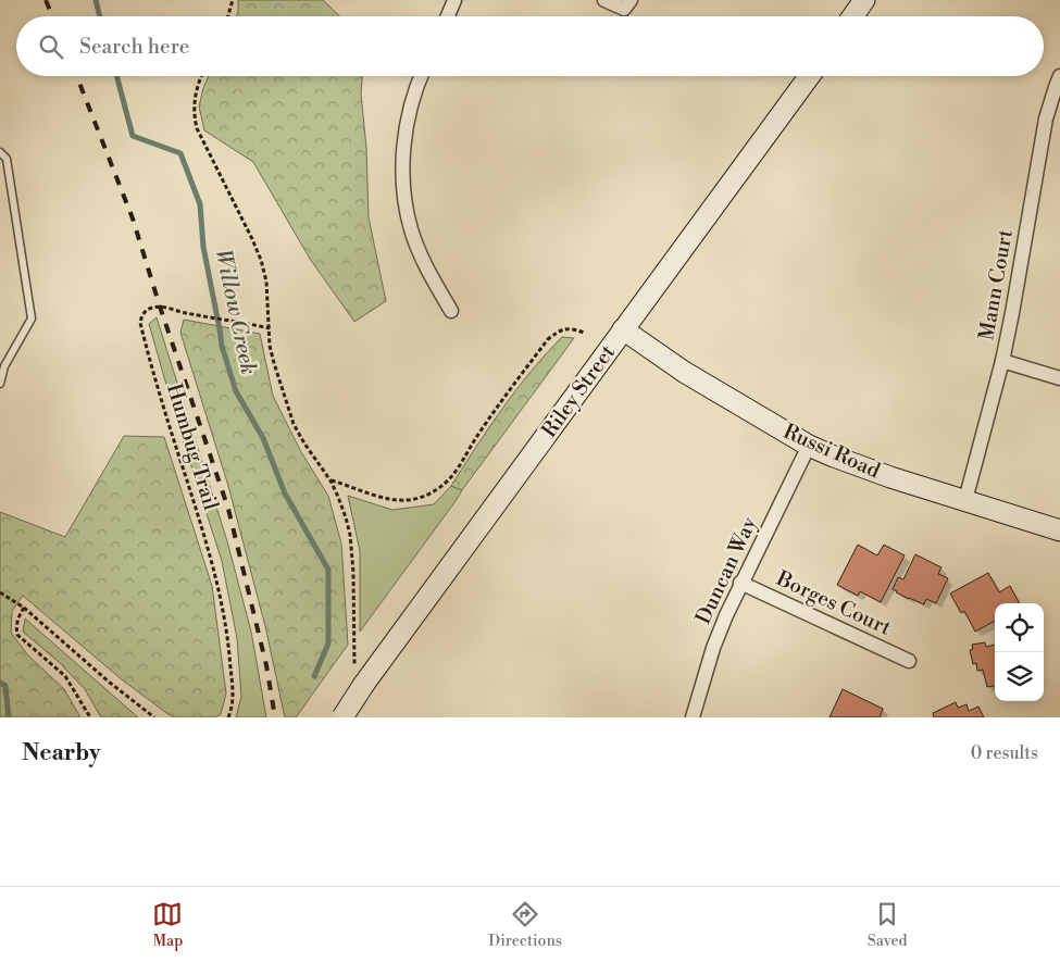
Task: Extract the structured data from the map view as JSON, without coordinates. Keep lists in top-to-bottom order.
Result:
{
  "streets": {
    "main road": ["Riley Street", "Russi Road"],
    "street": ["Mann Court", "Duncan Way", "Borges Court"],
    "path": ["Humbug Trail"]
  },
  "crossings": [
    ["Mann Court", "Russi Road"],
    ["Riley Street", "Russi Road"],
    ["Russi Road", "Duncan Way"],
    ["Duncan Way", "Borges Court"]
  ],
  "water": ["Willow Creek"],
  "page": {
    "search": "Search here",
    "heading": ["Nearby", "0 results"],
    "nav": ["Map", "Directions", "Saved"]
  }
}
